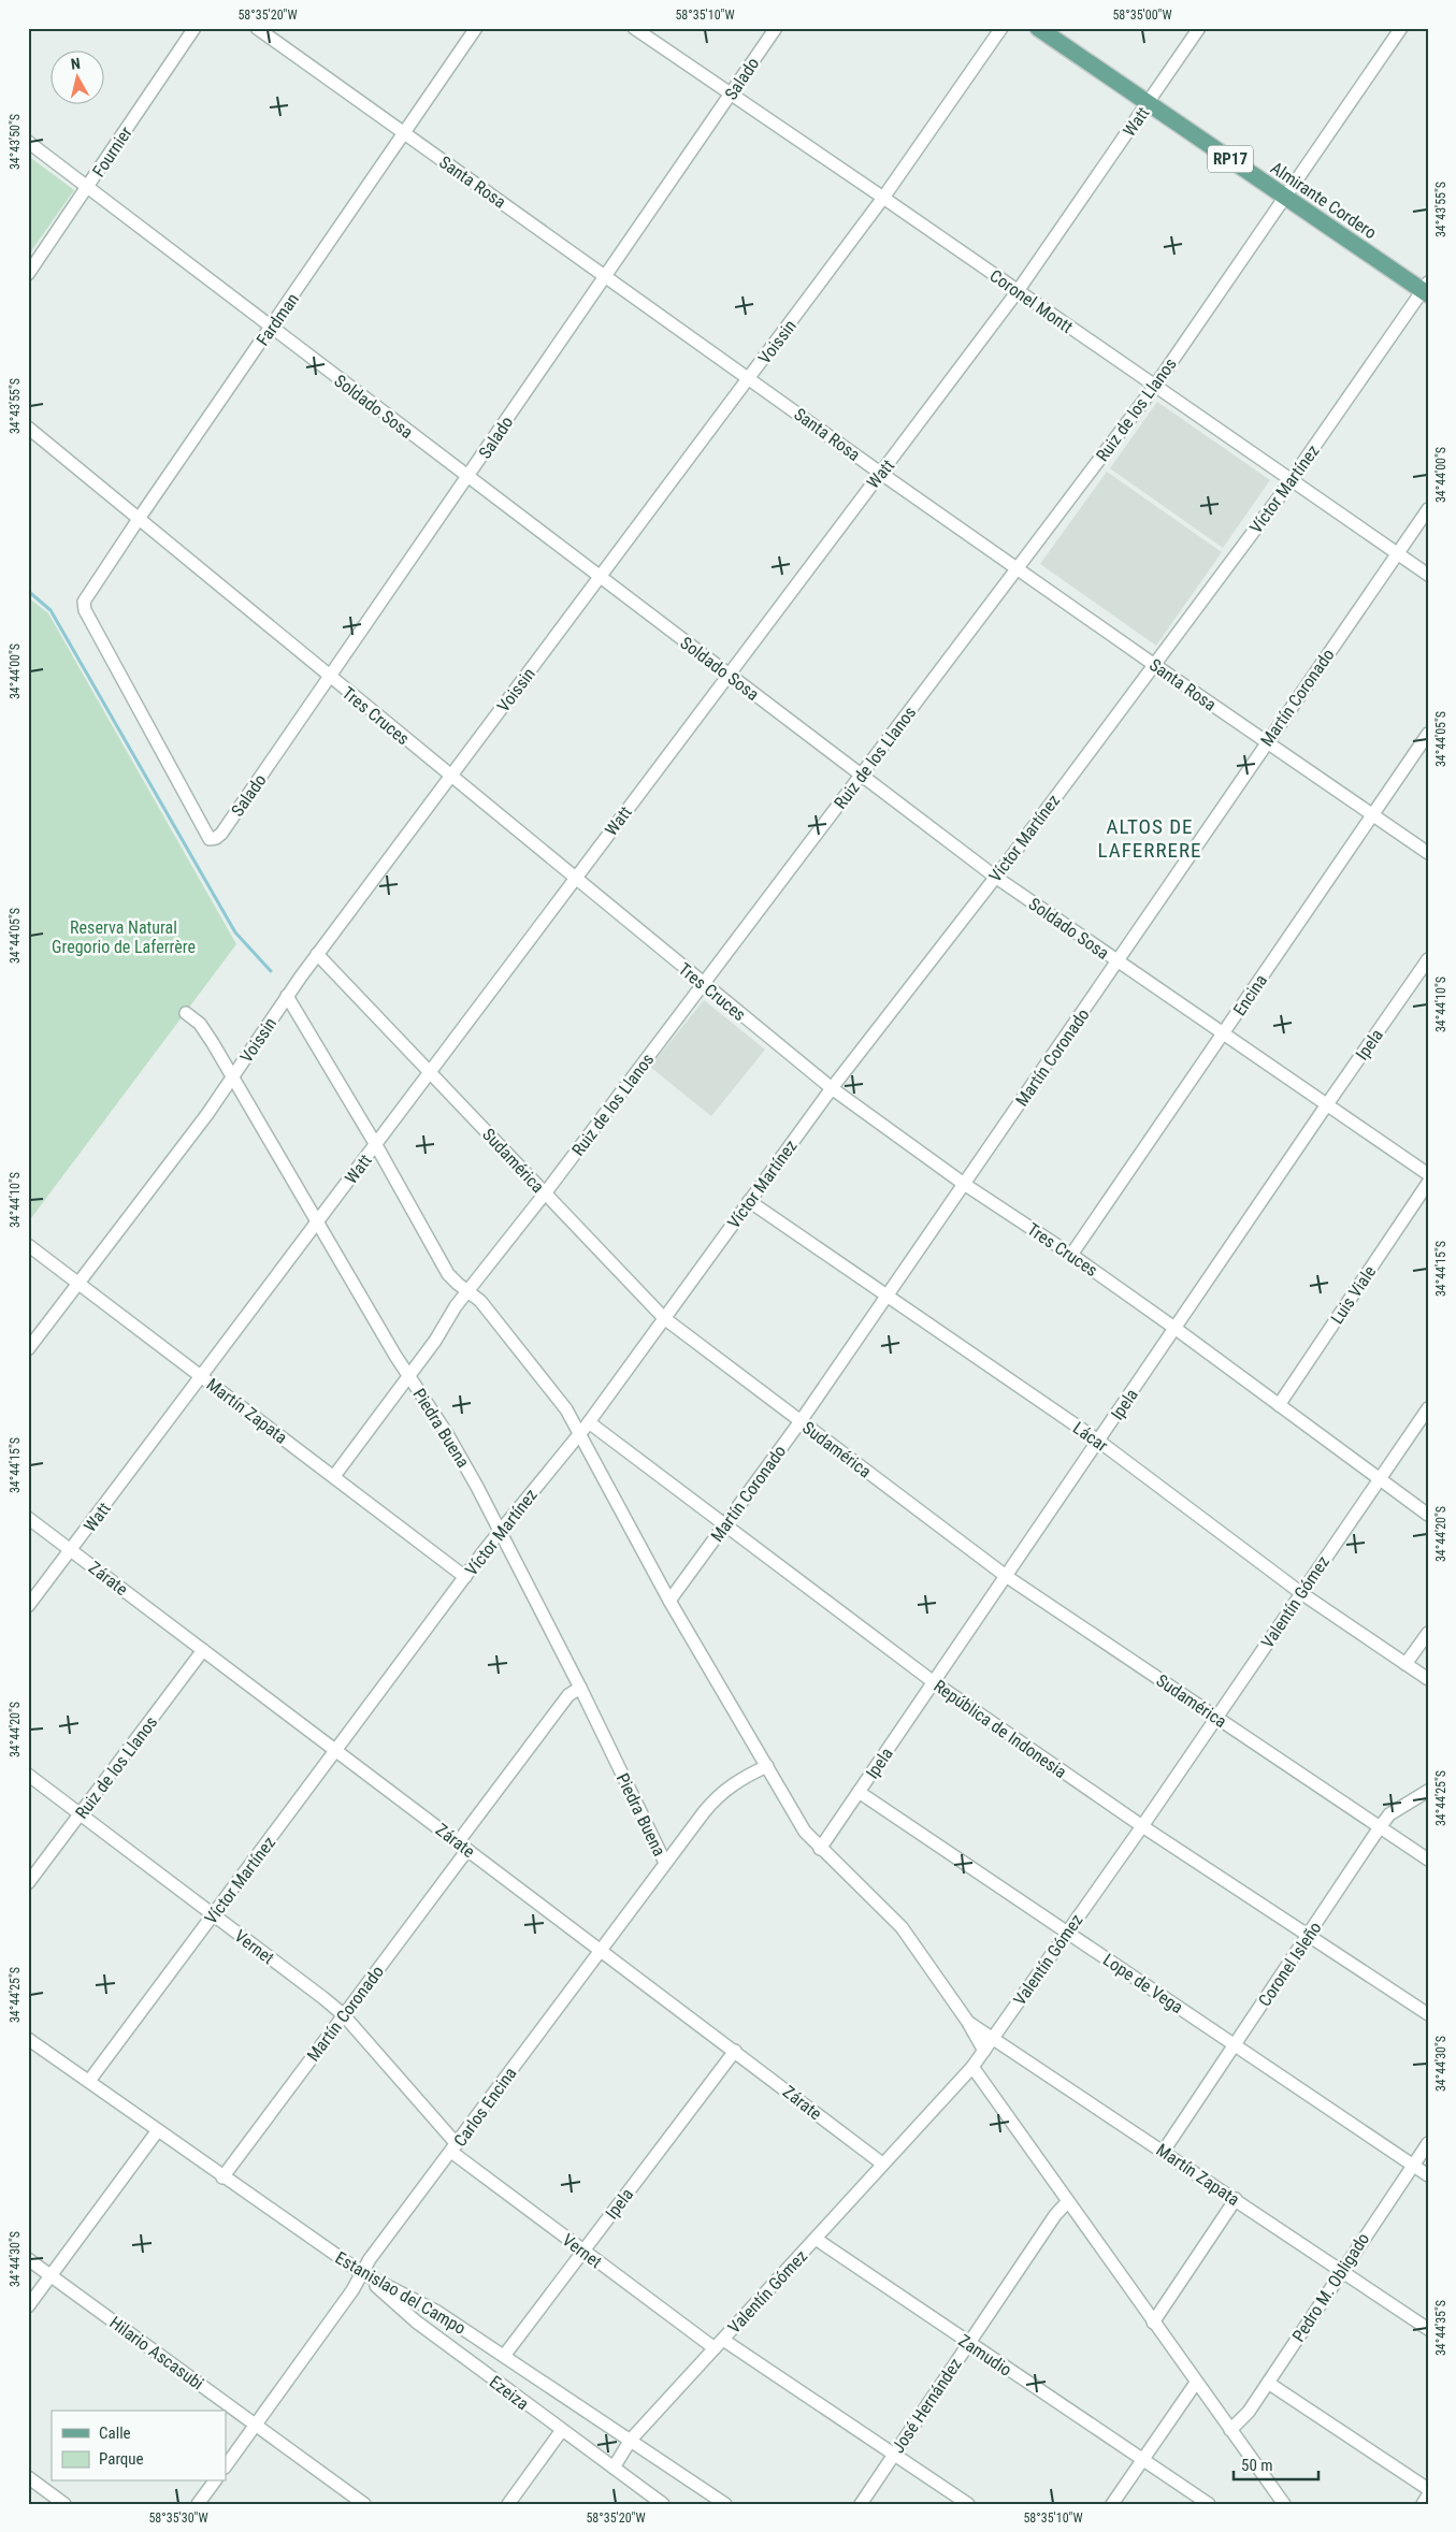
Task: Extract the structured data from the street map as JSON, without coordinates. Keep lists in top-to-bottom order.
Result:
{
  "streets": {
    "main road": ["RP17", "Almirante Cordero"],
    "street": [
      "Salado",
      "Watt",
      "Fournier",
      "Santa Rosa",
      "Coronel Montt",
      "Fardman",
      "Voissin",
      "Soldado Sosa",
      "Ruiz de los Llanos",
      "Víctor Martínez",
      "Martín Coronado",
      "Tres Cruces",
      "Encina",
      "Ipela",
      "Sudamérica",
      "Luis Viale",
      "Martín Zapata",
      "Piedra Buena",
      "Lácar",
      "Zárate",
      "Valentín Gómez",
      "República de Indonesia",
      "Vernet",
      "Coronel Isleño",
      "Lope de Vega",
      "Carlos Encina",
      "Pedro M. Obligado",
      "Estanislao del Campo",
      "Hilario Ascasubi",
      "Zamudio",
      "Ezeiza",
      "José Hernández"
    ]
  },
  "crossings": [
    ["Salado", "Santa Rosa"],
    ["Salado", "Coronel Montt"],
    ["Salado", "Fardman"],
    ["Salado", "Soldado Sosa"],
    ["Salado", "Tres Cruces"],
    ["Watt", "Santa Rosa"],
    ["Watt", "Almirante Cordero"],
    ["Watt", "Coronel Montt"],
    ["Watt", "Soldado Sosa"],
    ["Watt", "Tres Cruces"],
    ["Watt", "Sudamérica"],
    ["Watt", "Martín Zapata"],
    ["Watt", "Piedra Buena"],
    ["Watt", "Zárate"],
    ["Fournier", "Soldado Sosa"],
    ["Santa Rosa", "Fardman"],
    ["Santa Rosa", "Voissin"],
    ["Santa Rosa", "Ruiz de los Llanos"],
    ["Santa Rosa", "Víctor Martínez"],
    ["Santa Rosa", "Martín Coronado"],
    ["Santa Rosa", "Encina"],
    ["Almirante Cordero", "Ruiz de los Llanos"],
    ["Almirante Cordero", "Víctor Martínez"],
    ["Coronel Montt", "Voissin"],
    ["Coronel Montt", "Ruiz de los Llanos"],
    ["Coronel Montt", "Víctor Martínez"],
    ["Coronel Montt", "Martín Coronado"],
    ["Fardman", "Soldado Sosa"],
    ["Fardman", "Tres Cruces"],
    ["Voissin", "Soldado Sosa"],
    ["Voissin", "Tres Cruces"],
    ["Voissin", "Sudamérica"],
    ["Voissin", "Martín Zapata"],
    ["Voissin", "Piedra Buena"],
    ["Soldado Sosa", "Ruiz de los Llanos"],
    ["Soldado Sosa", "Víctor Martínez"],
    ["Soldado Sosa", "Martín Coronado"],
    ["Soldado Sosa", "Encina"],
    ["Soldado Sosa", "Ipela"],
    ["Ruiz de los Llanos", "Tres Cruces"],
    ["Ruiz de los Llanos", "Sudamérica"],
    ["Ruiz de los Llanos", "Martín Zapata"],
    ["Ruiz de los Llanos", "Piedra Buena"],
    ["Ruiz de los Llanos", "Zárate"],
    ["Ruiz de los Llanos", "Vernet"],
    ["Víctor Martínez", "Tres Cruces"],
    ["Víctor Martínez", "Sudamérica"],
    ["Víctor Martínez", "Martín Zapata"],
    ["Víctor Martínez", "Piedra Buena"],
    ["Víctor Martínez", "Lácar"],
    ["Víctor Martínez", "Zárate"],
    ["Víctor Martínez", "República de Indonesia"],
    ["Víctor Martínez", "Vernet"],
    ["Víctor Martínez", "Estanislao del Campo"],
    ["Martín Coronado", "Tres Cruces"],
    ["Martín Coronado", "Sudamérica"],
    ["Martín Coronado", "Piedra Buena"],
    ["Martín Coronado", "Lácar"],
    ["Martín Coronado", "Zárate"],
    ["Martín Coronado", "República de Indonesia"],
    ["Martín Coronado", "Vernet"],
    ["Martín Coronado", "Estanislao del Campo"],
    ["Tres Cruces", "Encina"],
    ["Tres Cruces", "Ipela"],
    ["Tres Cruces", "Luis Viale"],
    ["Tres Cruces", "Valentín Gómez"],
    ["Ipela", "Sudamérica"],
    ["Ipela", "Lácar"],
    ["Ipela", "Zárate"],
    ["Ipela", "República de Indonesia"],
    ["Ipela", "Vernet"],
    ["Ipela", "Lope de Vega"],
    ["Ipela", "Estanislao del Campo"],
    ["Sudamérica", "Valentín Gómez"],
    ["Sudamérica", "Coronel Isleño"],
    ["Martín Zapata", "Valentín Gómez"],
    ["Martín Zapata", "Coronel Isleño"],
    ["Martín Zapata", "Pedro M. Obligado"],
    ["Piedra Buena", "Carlos Encina"],
    ["Lácar", "Valentín Gómez"],
    ["Zárate", "Valentín Gómez"],
    ["Zárate", "Carlos Encina"],
    ["Valentín Gómez", "República de Indonesia"],
    ["Valentín Gómez", "Vernet"],
    ["Valentín Gómez", "Lope de Vega"],
    ["Valentín Gómez", "Estanislao del Campo"],
    ["Valentín Gómez", "Zamudio"],
    ["Valentín Gómez", "Ezeiza"],
    ["República de Indonesia", "Coronel Isleño"],
    ["Vernet", "Carlos Encina"],
    ["Vernet", "José Hernández"],
    ["Coronel Isleño", "Lope de Vega"],
    ["Lope de Vega", "Pedro M. Obligado"],
    ["Carlos Encina", "Estanislao del Campo"],
    ["Carlos Encina", "Hilario Ascasubi"],
    ["Carlos Encina", "Ezeiza"],
    ["Estanislao del Campo", "Ezeiza"],
    ["Zamudio", "José Hernández"]
  ],
  "districts": ["ALTOS DE LAFERRERE"],
  "parks": ["Reserva Natural Gregorio de Laferrère"],
  "legend": ["Calle", "Parque"],
  "scale_bar": "50 m",
  "north": "top",
  "coordinates": [
    "58°35'20\"W",
    "58°35'10\"W",
    "58°35'00\"W",
    "34°43'50\"S",
    "34°43'55\"S",
    "34°44'00\"S",
    "34°44'05\"S",
    "34°44'10\"S",
    "34°44'15\"S",
    "34°44'20\"S",
    "34°44'25\"S",
    "34°44'30\"S",
    "34°44'35\"S",
    "58°35'30\"W"
  ]
}
